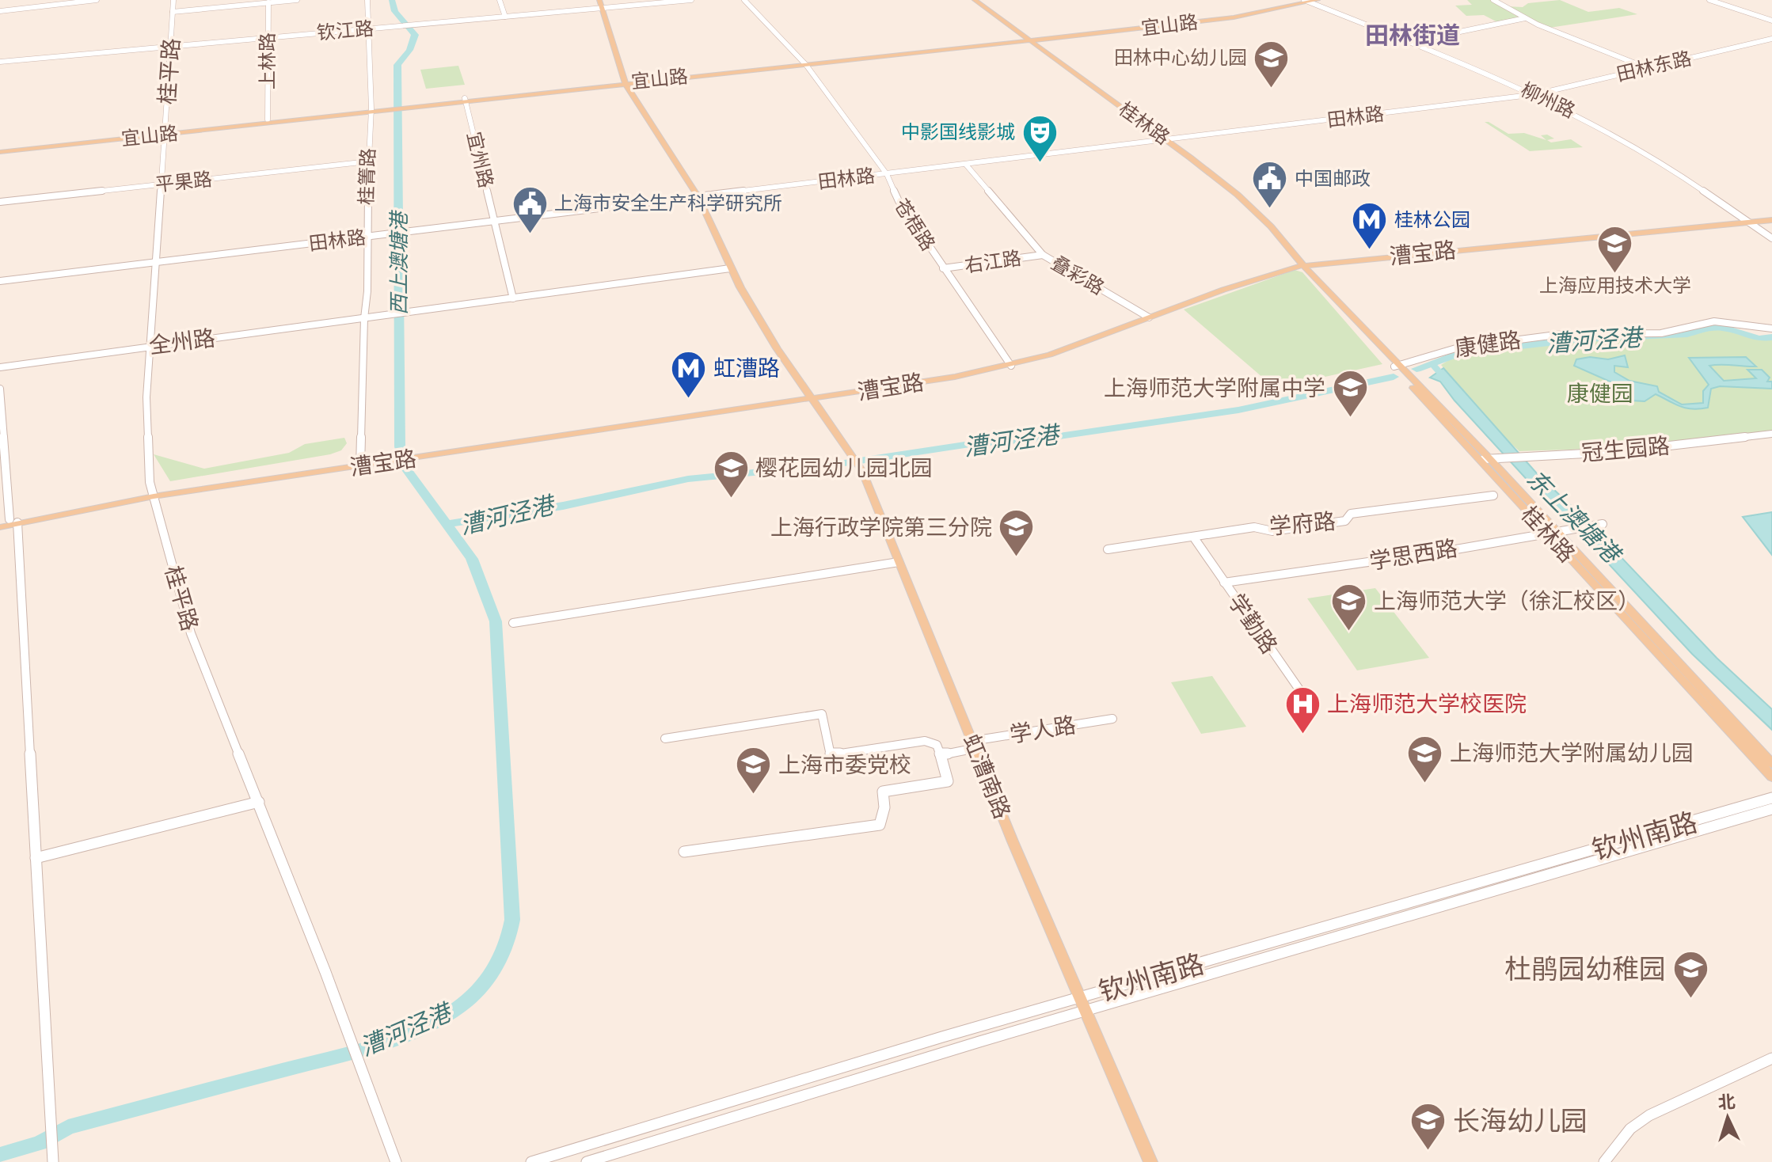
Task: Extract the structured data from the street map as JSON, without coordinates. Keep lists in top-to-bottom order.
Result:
{
  "streets": {
    "main road": [
      "宜山路",
      "桂林路",
      "漕宝路",
      "虹漕南路"
    ],
    "street": [
      "钦江路",
      "上林路",
      "田林东路",
      "桂平路",
      "柳州路",
      "田林路",
      "宜州路",
      "桂箐路",
      "平果路",
      "苍梧路",
      "右江路",
      "叠彩路",
      "全州路",
      "康健路",
      "冠生园路",
      "学府路",
      "学思西路",
      "学勤路",
      "学人路",
      "钦州南路"
    ]
  },
  "crossings": [
    ["宜山路", "上林路"],
    ["宜山路", "桂平路"],
    ["宜山路", "柳州路"],
    ["宜山路", "桂林路"],
    ["宜山路", "宜州路"],
    ["宜山路", "桂箐路"],
    ["宜山路", "苍梧路"],
    ["钦江路", "上林路"],
    ["钦江路", "桂平路"],
    ["钦江路", "桂箐路"],
    ["田林东路", "柳州路"],
    ["田林东路", "田林路"],
    ["桂平路", "田林路"],
    ["桂平路", "平果路"],
    ["桂平路", "漕宝路"],
    ["桂平路", "全州路"],
    ["柳州路", "田林路"],
    ["柳州路", "漕宝路"],
    ["田林路", "桂林路"],
    ["田林路", "宜州路"],
    ["田林路", "桂箐路"],
    ["田林路", "苍梧路"],
    ["田林路", "叠彩路"],
    ["桂林路", "漕宝路"],
    ["桂林路", "康健路"],
    ["桂林路", "冠生园路"],
    ["桂林路", "学思西路"],
    ["宜州路", "全州路"],
    ["桂箐路", "平果路"],
    ["桂箐路", "漕宝路"],
    ["桂箐路", "全州路"],
    ["苍梧路", "漕宝路"],
    ["苍梧路", "右江路"],
    ["漕宝路", "叠彩路"],
    ["漕宝路", "虹漕南路"],
    ["右江路", "叠彩路"],
    ["学府路", "学勤路"],
    ["学思西路", "学勤路"],
    ["学人路", "虹漕南路"],
    ["虹漕南路", "钦州南路"]
  ],
  "districts": ["田林街道"],
  "water": ["西上澳塘港", "漕河泾港", "东上澳塘港"],
  "parks": ["康健园"],
  "places": {
    "school or university": [
      "田林中心幼儿园",
      "上海应用技术大学",
      "上海师范大学附属中学",
      "樱花园幼儿园北园",
      "上海行政学院第三分院",
      "上海师范大学（徐汇校区）",
      "上海师范大学附属幼儿园",
      "上海市委党校",
      "杜鹃园幼稚园",
      "长海幼儿园"
    ],
    "theatre": ["中影国线影城"],
    "public building": ["中国邮政", "上海市安全生产科学研究所"],
    "metro station": ["桂林公园", "虹漕路"],
    "hospital": ["上海师范大学校医院"]
  },
  "north": "top"
}
